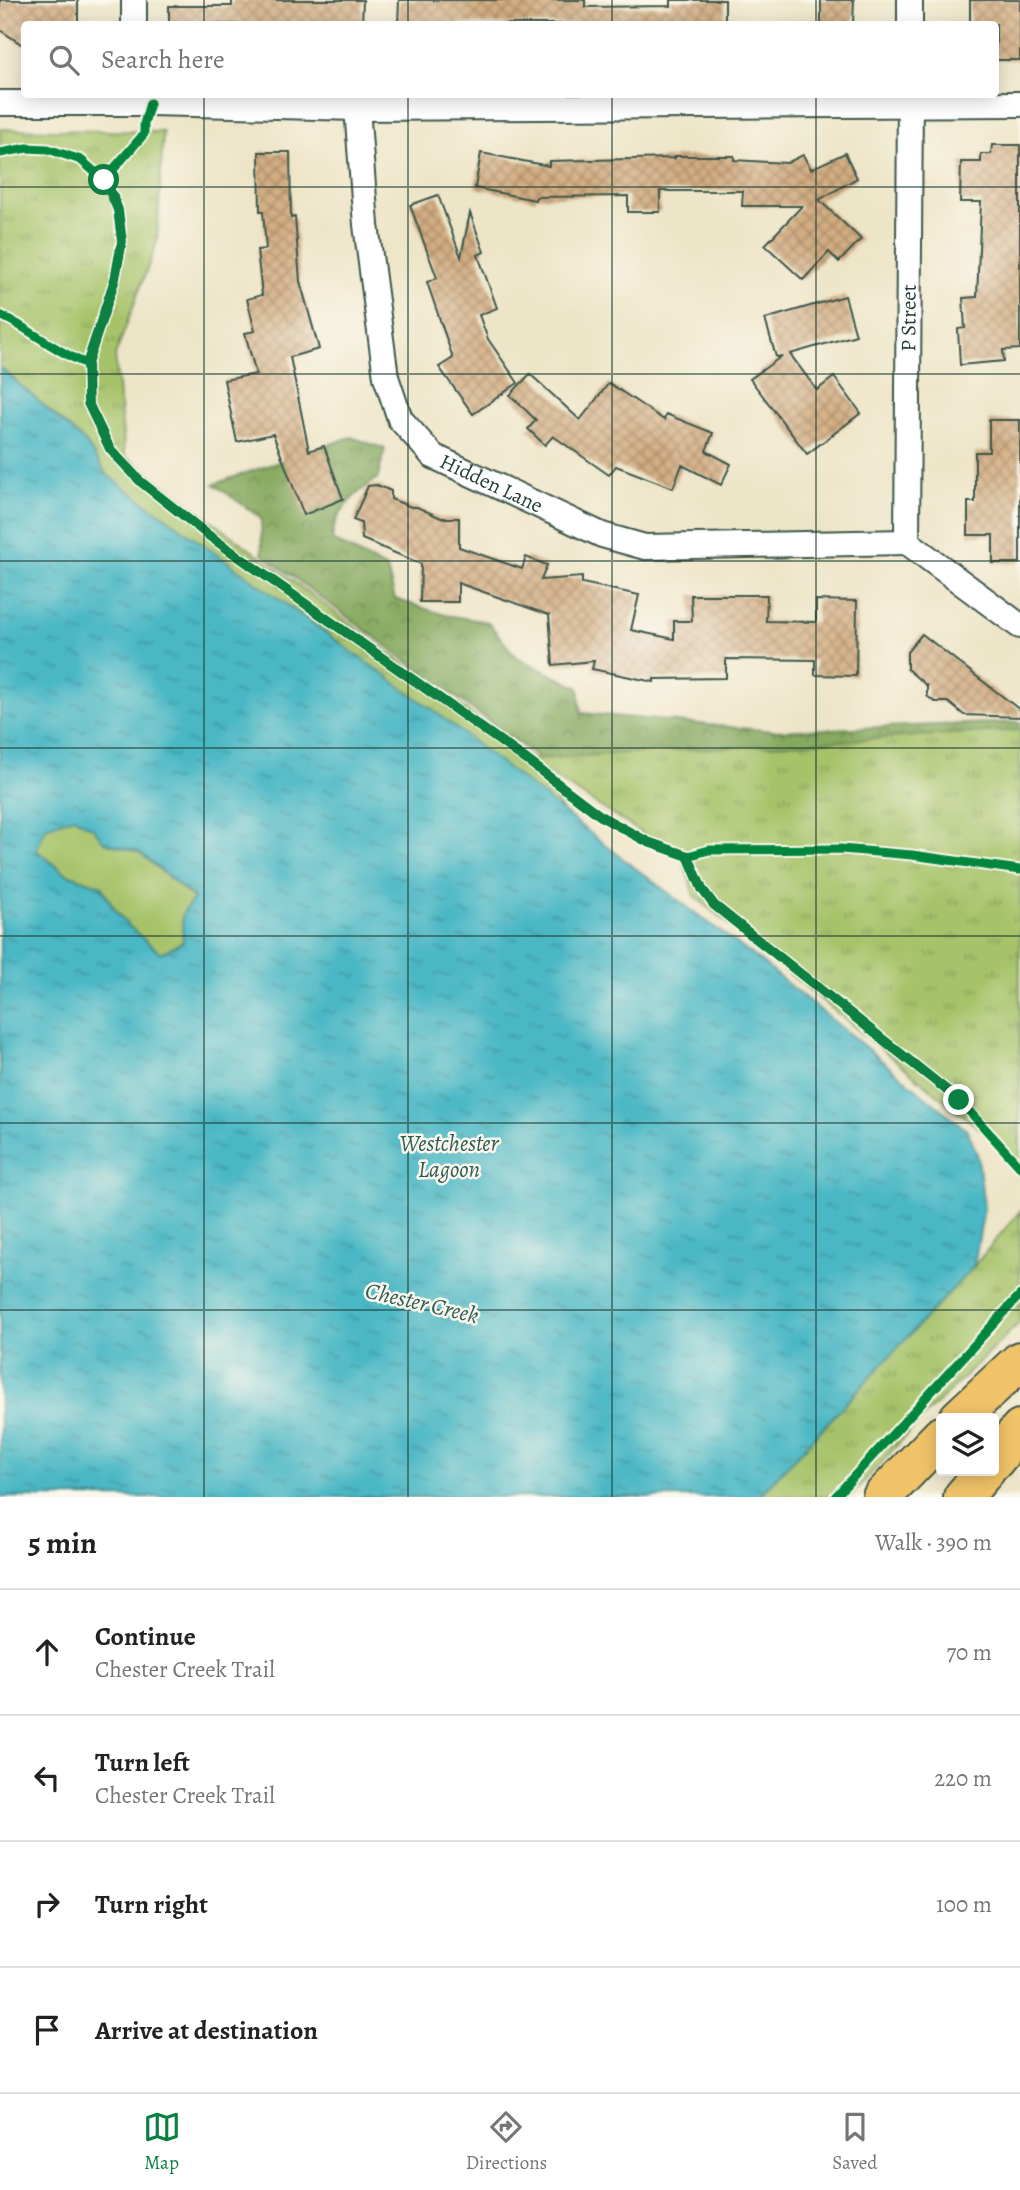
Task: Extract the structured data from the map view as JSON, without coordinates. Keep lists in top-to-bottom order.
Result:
{
  "streets": {
    "street": ["P Street", "Hidden Lane"]
  },
  "crossings": [
    ["P Street", "Hidden Lane"]
  ],
  "water": ["Westchester Lagoon", "Chester Creek"],
  "page": {
    "search": "Search here",
    "heading": ["5 min", "Walk · 390 m"],
    "list": [
      ["Continue", "Chester Creek Trail", "70 m"],
      ["Turn left", "Chester Creek Trail", "220 m"],
      ["Turn right", "100 m"],
      "Arrive at destination"
    ],
    "nav": ["Map", "Directions", "Saved"]
  }
}
